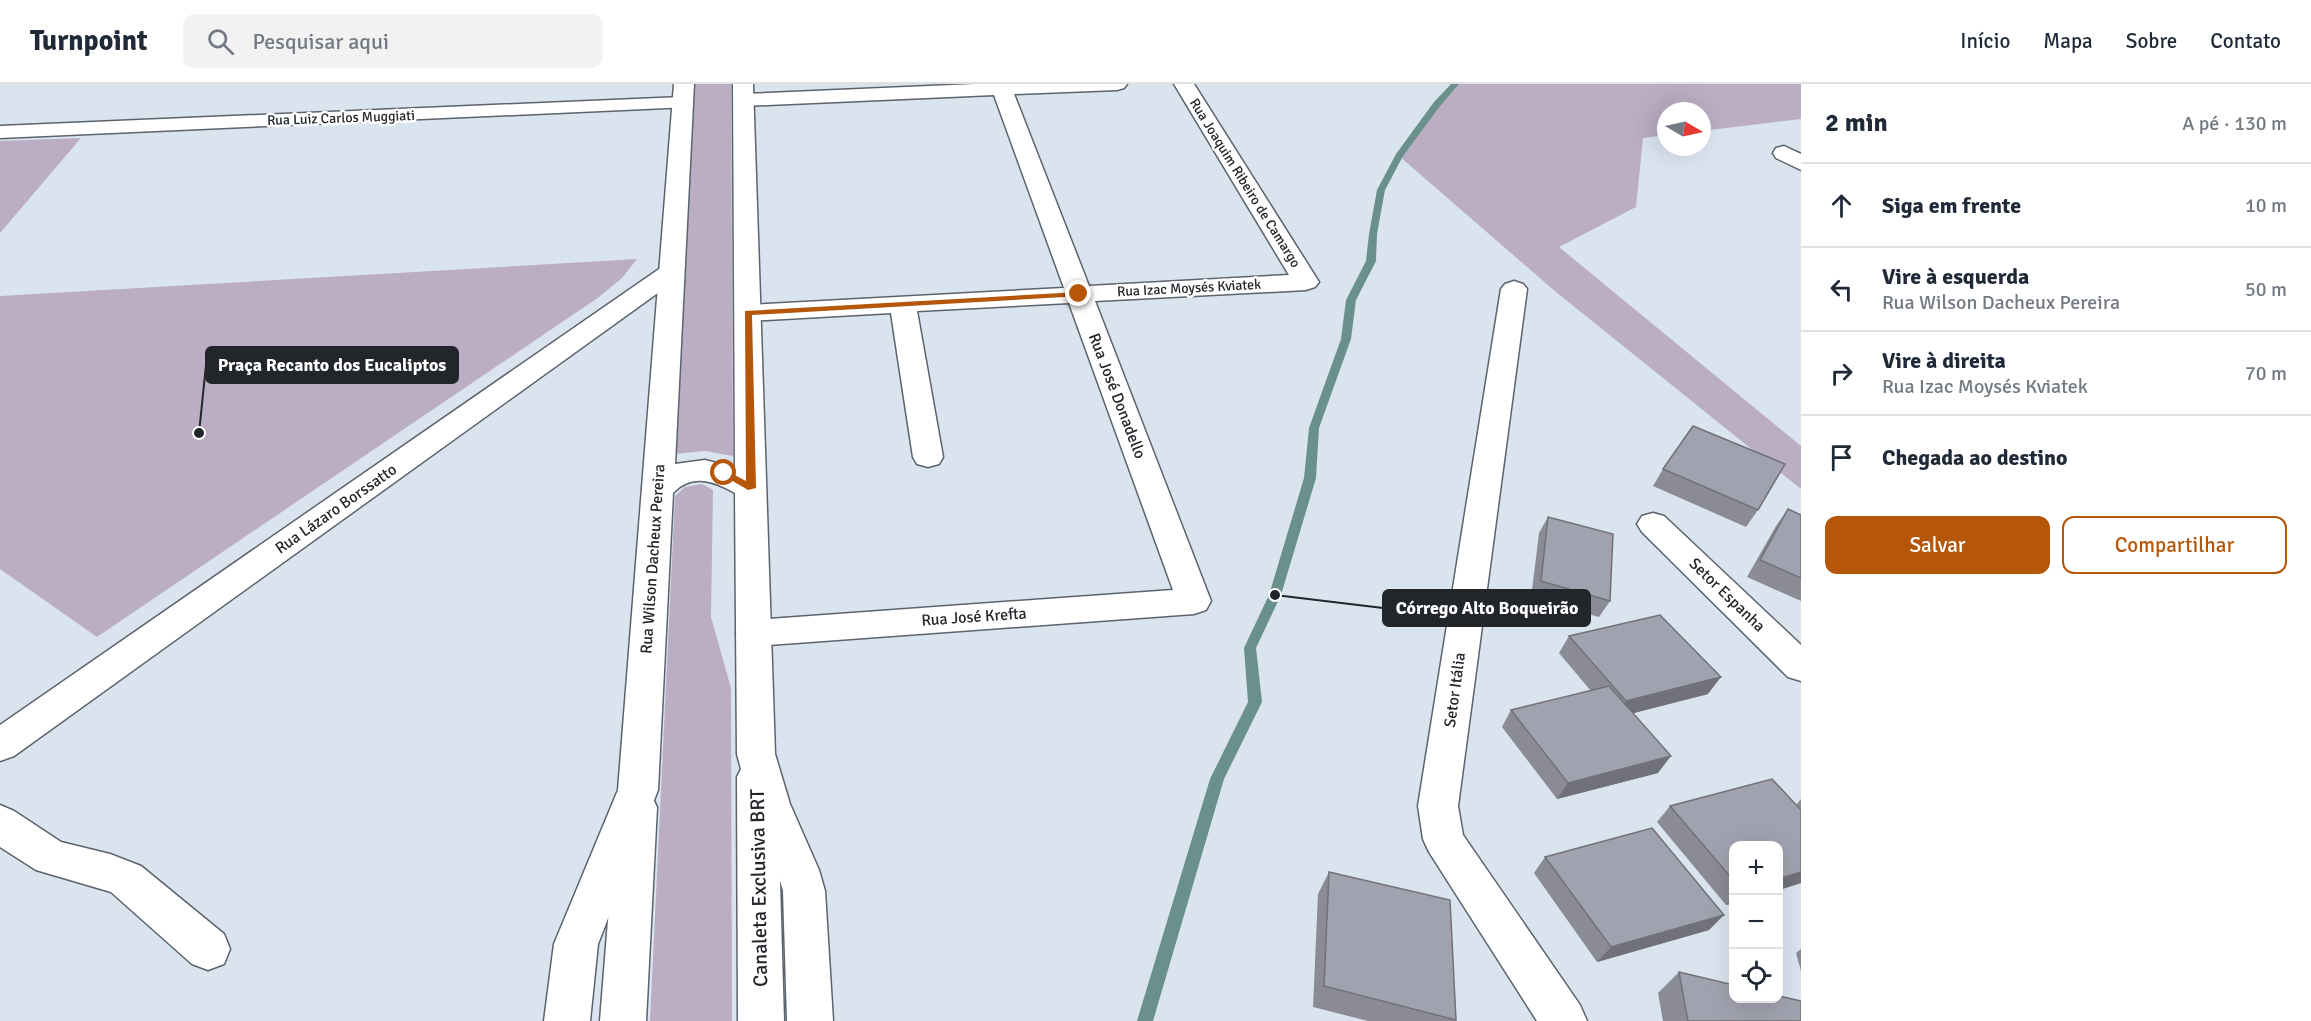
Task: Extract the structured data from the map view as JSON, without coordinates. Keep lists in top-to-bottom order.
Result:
{
  "streets": {
    "street": [
      "Rua Luiz Carlos Muggiati",
      "Rua Joaquim Ribeiro de Camargo",
      "Rua Izac Moysés Kviatek",
      "Rua José Donadello",
      "Rua Lázaro Borssatto",
      "Rua Wilson Dacheux Pereira",
      "Setor Espanha",
      "Rua José Krefta",
      "Setor Itália",
      "Canaleta Exclusiva BRT"
    ]
  },
  "crossings": [
    ["Rua Luiz Carlos Muggiati", "Rua Wilson Dacheux Pereira"],
    ["Rua Joaquim Ribeiro de Camargo", "Rua Izac Moysés Kviatek"],
    ["Rua Izac Moysés Kviatek", "Rua José Donadello"],
    ["Rua José Donadello", "Rua José Krefta"],
    ["Rua Lázaro Borssatto", "Rua Wilson Dacheux Pereira"]
  ],
  "places": ["Praça Recanto dos Eucaliptos", "Córrego Alto Boqueirão"],
  "north": "right",
  "page": {
    "header": "Turnpoint",
    "search": "Pesquisar aqui",
    "nav": [
      "Início",
      "Mapa",
      "Sobre",
      "Contato"
    ],
    "heading": ["2 min", "A pé · 130 m"],
    "list": [
      ["Siga em frente", "10 m"],
      ["Vire à esquerda", "Rua Wilson Dacheux Pereira", "50 m"],
      ["Vire à direita", "Rua Izac Moysés Kviatek", "70 m"],
      "Chegada ao destino"
    ],
    "buttons": ["Salvar", "Compartilhar"],
    "map_buttons": ["+", "−"]
  }
}
